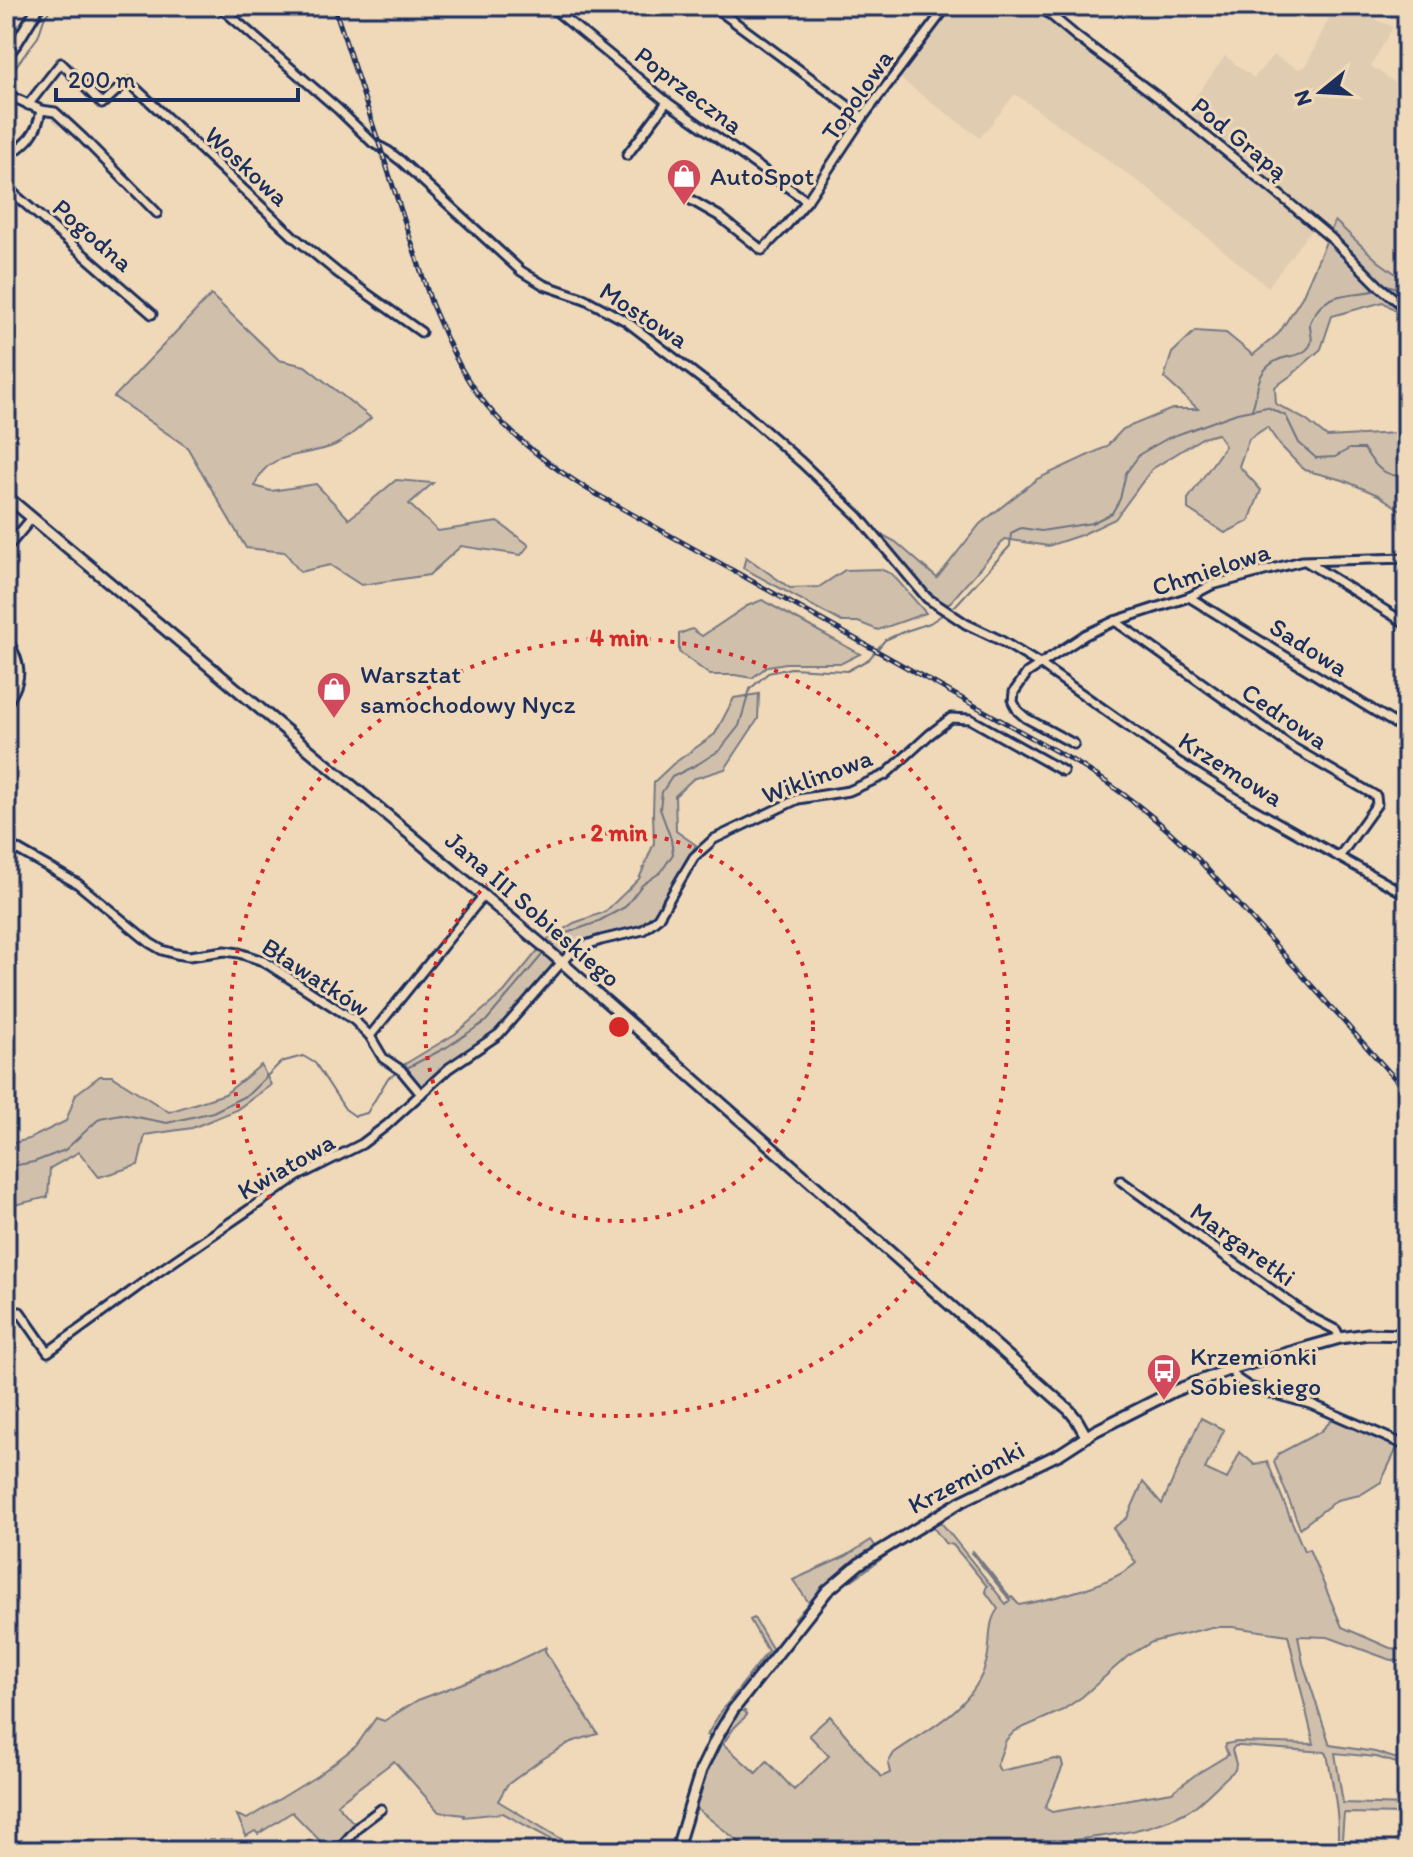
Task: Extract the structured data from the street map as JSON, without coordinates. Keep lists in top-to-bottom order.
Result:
{
  "streets": {
    "street": [
      "Poprzeczna",
      "Topolowa",
      "Pod Grapą",
      "Woskowa",
      "Pogodna",
      "Mostowa",
      "Chmielowa",
      "Sadowa",
      "Cedrowa",
      "Krzemowa",
      "Wiklinowa",
      "Jana III Sobieskiego",
      "Bławatków",
      "Kwiatowa",
      "Margaretki",
      "Krzemionki"
    ]
  },
  "crossings": [
    ["Poprzeczna", "Topolowa"],
    ["Mostowa", "Chmielowa"],
    ["Mostowa", "Krzemowa"],
    ["Chmielowa", "Sadowa"],
    ["Chmielowa", "Cedrowa"],
    ["Chmielowa", "Krzemowa"],
    ["Cedrowa", "Krzemowa"],
    ["Wiklinowa", "Jana III Sobieskiego"],
    ["Wiklinowa", "Kwiatowa"],
    ["Jana III Sobieskiego", "Kwiatowa"],
    ["Jana III Sobieskiego", "Krzemionki"],
    ["Bławatków", "Kwiatowa"],
    ["Margaretki", "Krzemionki"]
  ],
  "places": {
    "shop": ["AutoSpot", "Warsztat samochodowy Nycz"],
    "bus stop": ["Krzemionki Sobieskiego"]
  },
  "scale_bar": "200 m",
  "north": "left",
  "rings": ["4 min", "2 min"]
}
